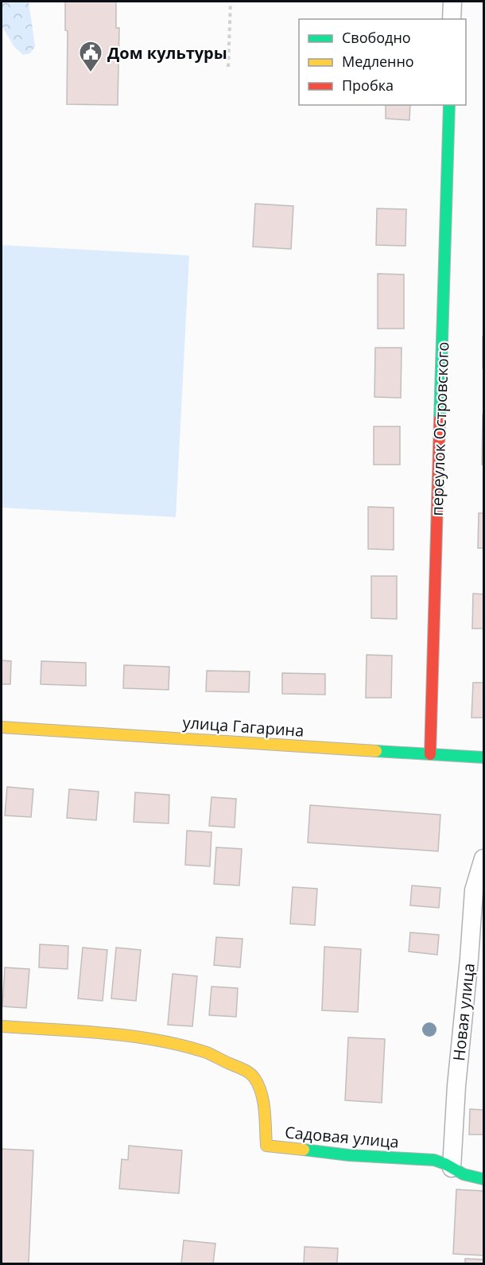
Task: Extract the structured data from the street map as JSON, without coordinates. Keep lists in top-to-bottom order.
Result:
{
  "streets": {
    "street": [
      "переулок Островского",
      "улица Гагарина",
      "Новая улица",
      "Садовая улица"
    ]
  },
  "crossings": [
    ["переулок Островского", "улица Гагарина"],
    ["Новая улица", "Садовая улица"]
  ],
  "places": {
    "public building": ["Дом культуры"]
  },
  "legend": ["Свободно", "Медленно", "Пробка"]
}
